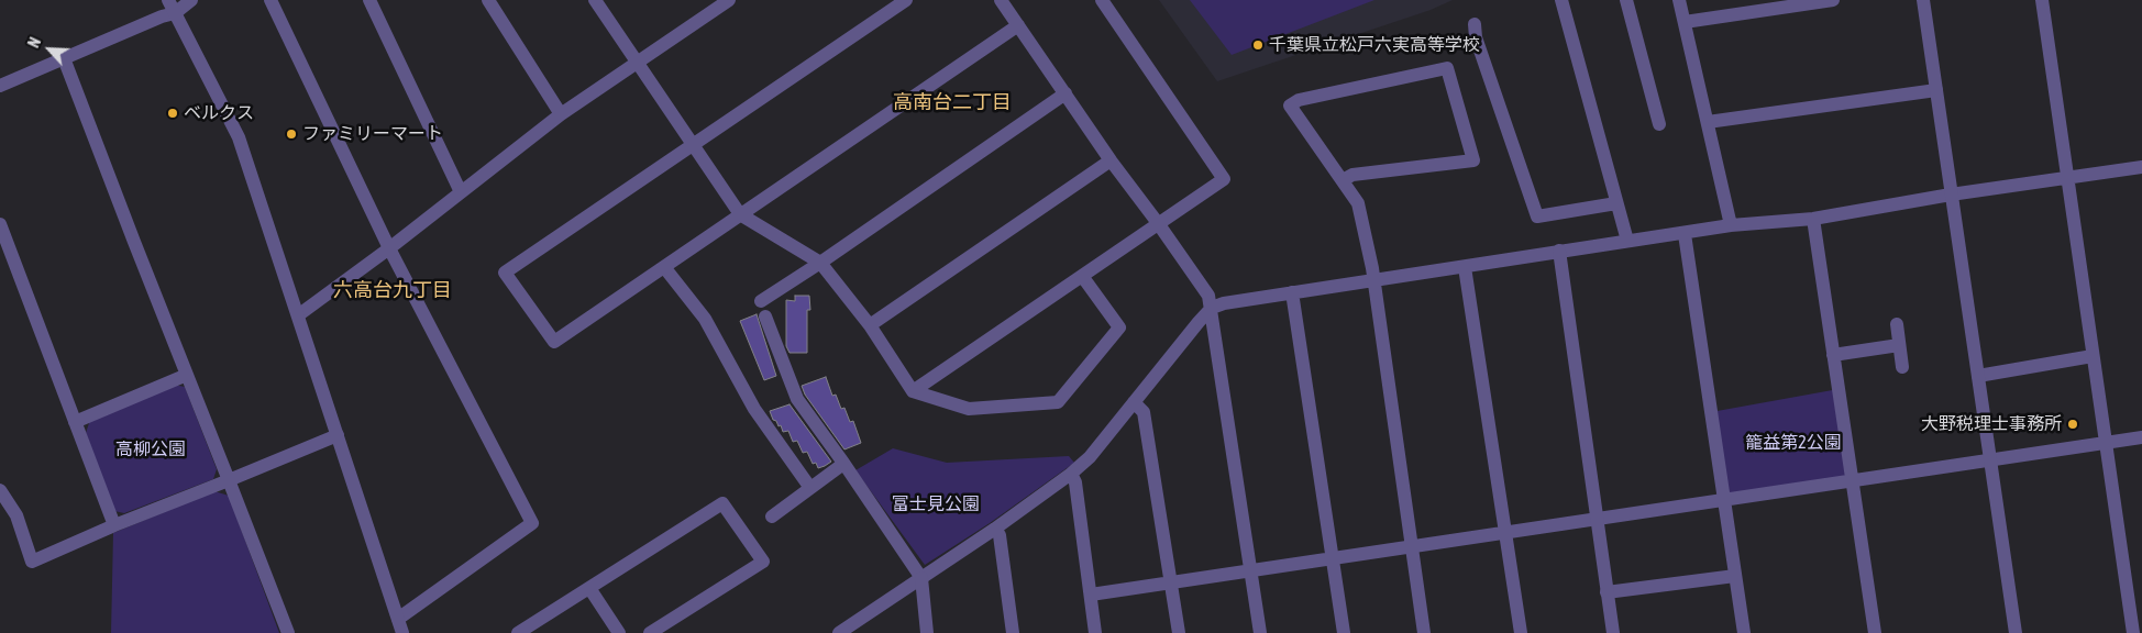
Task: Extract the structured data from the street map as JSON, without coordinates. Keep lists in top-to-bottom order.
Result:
{
  "districts": ["高南台二丁目", "六高台九丁目"],
  "parks": ["籠益第2公園", "高柳公園", "富士見公園"],
  "places": [
    "千葉県立松戸六実高等学校",
    "ベルクス",
    "ファミリーマート",
    "大野税理士事務所"
  ],
  "north": "top left"
}
